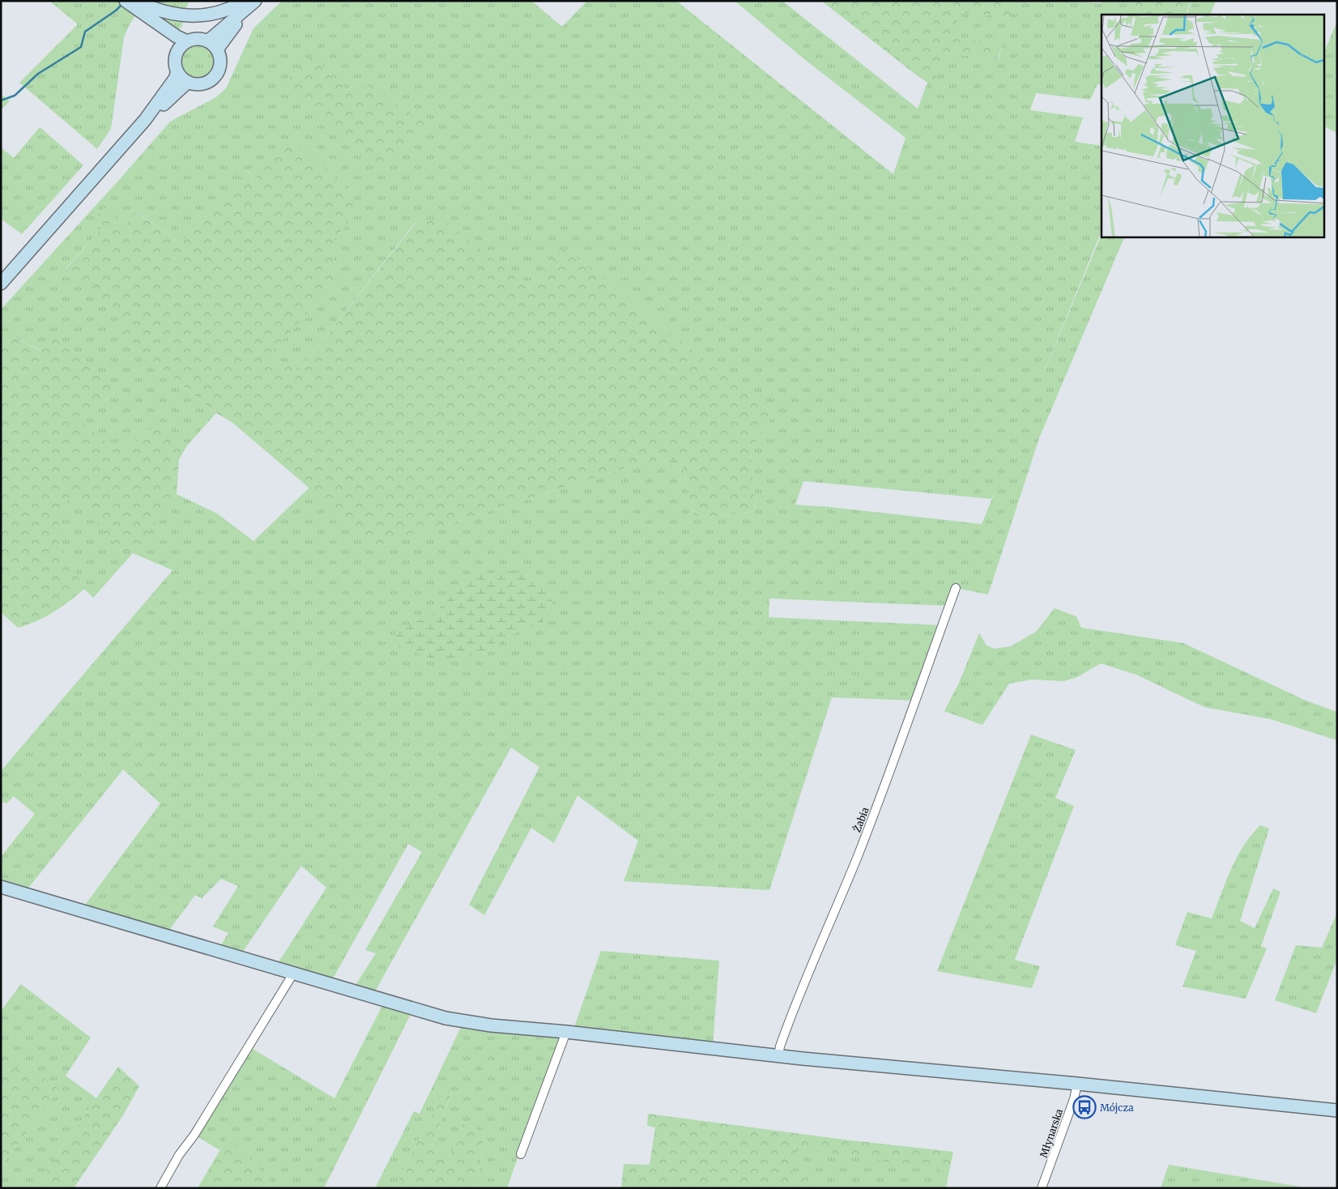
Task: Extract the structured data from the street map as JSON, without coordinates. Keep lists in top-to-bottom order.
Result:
{
  "streets": {
    "street": ["Żabia", "Młynarska"]
  },
  "places": {
    "bus stop": ["Mójcza"]
  }
}
